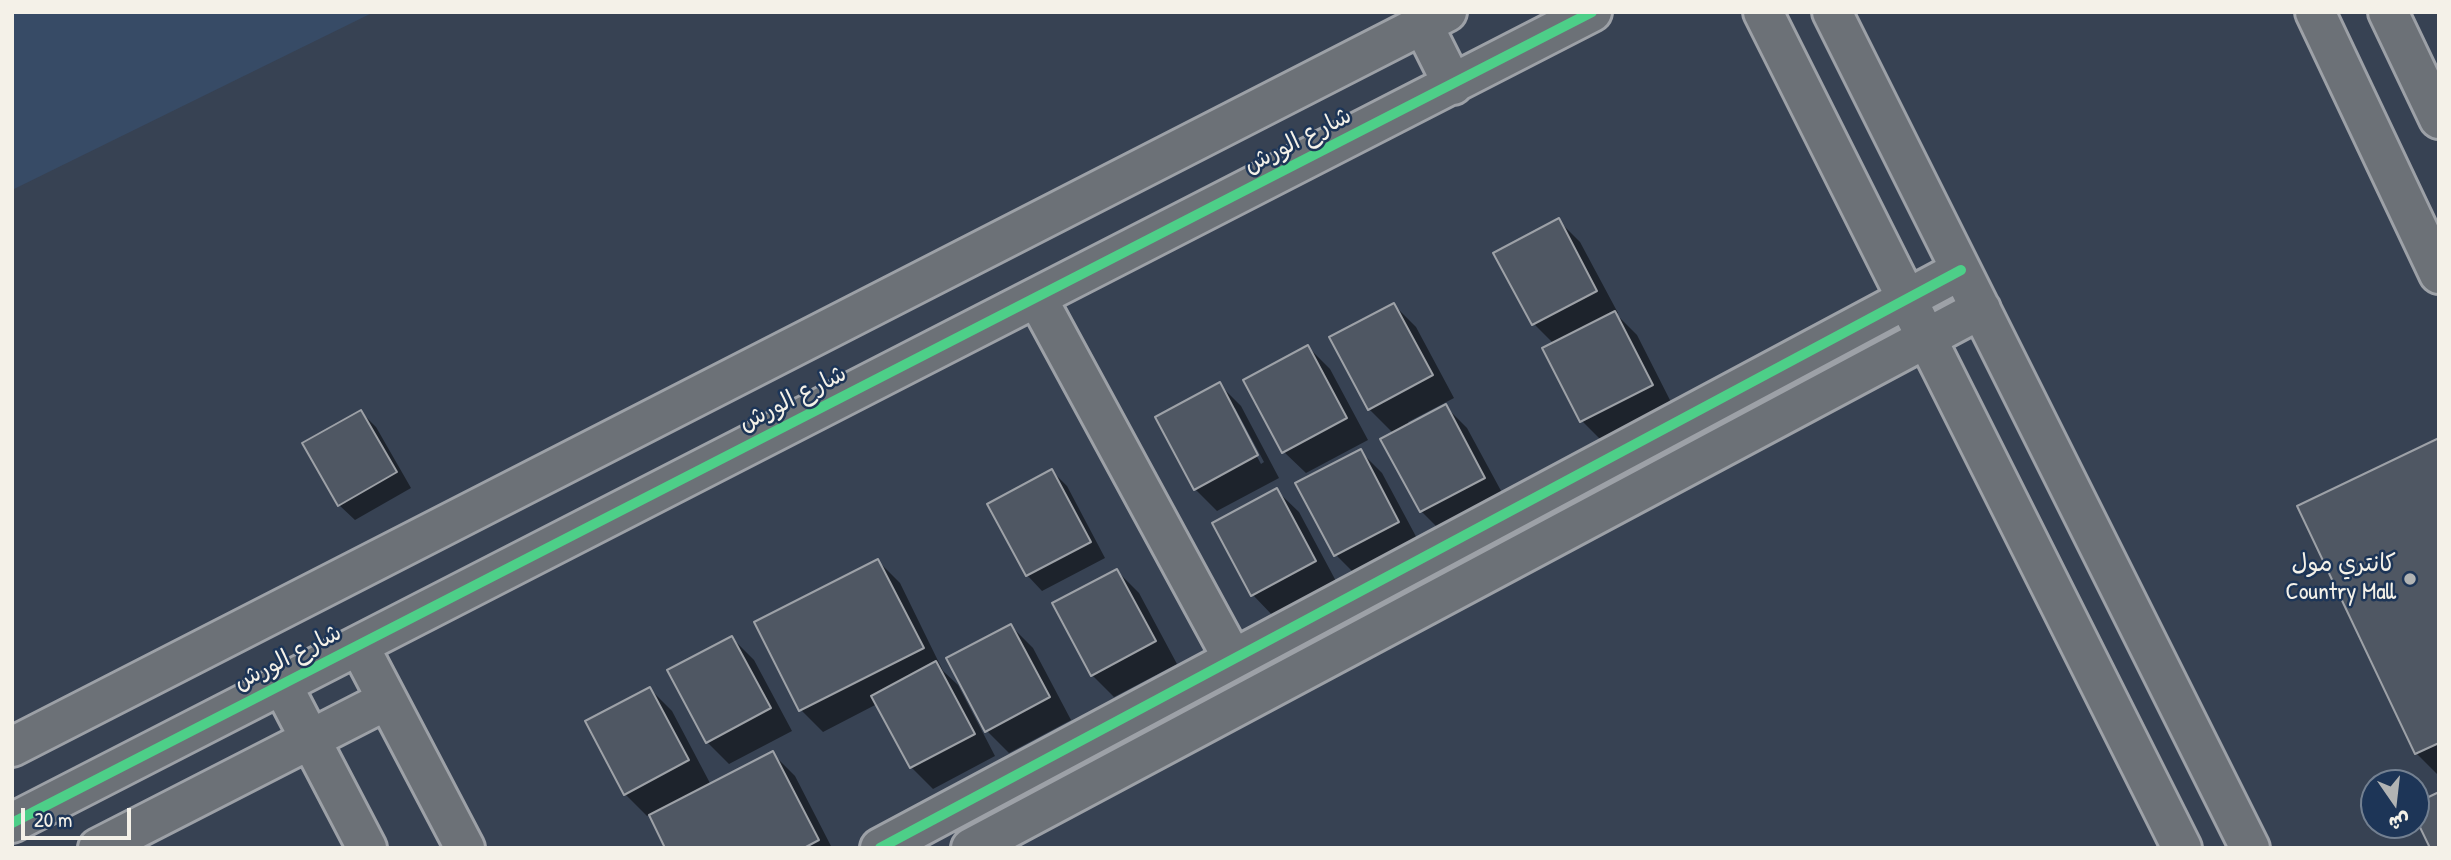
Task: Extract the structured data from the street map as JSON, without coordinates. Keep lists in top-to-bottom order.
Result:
{
  "streets": {
    "street": ["شارع الورش"]
  },
  "places": ["كانتري مول Country Mall"],
  "scale_bar": "20 m",
  "north": "bottom"
}
